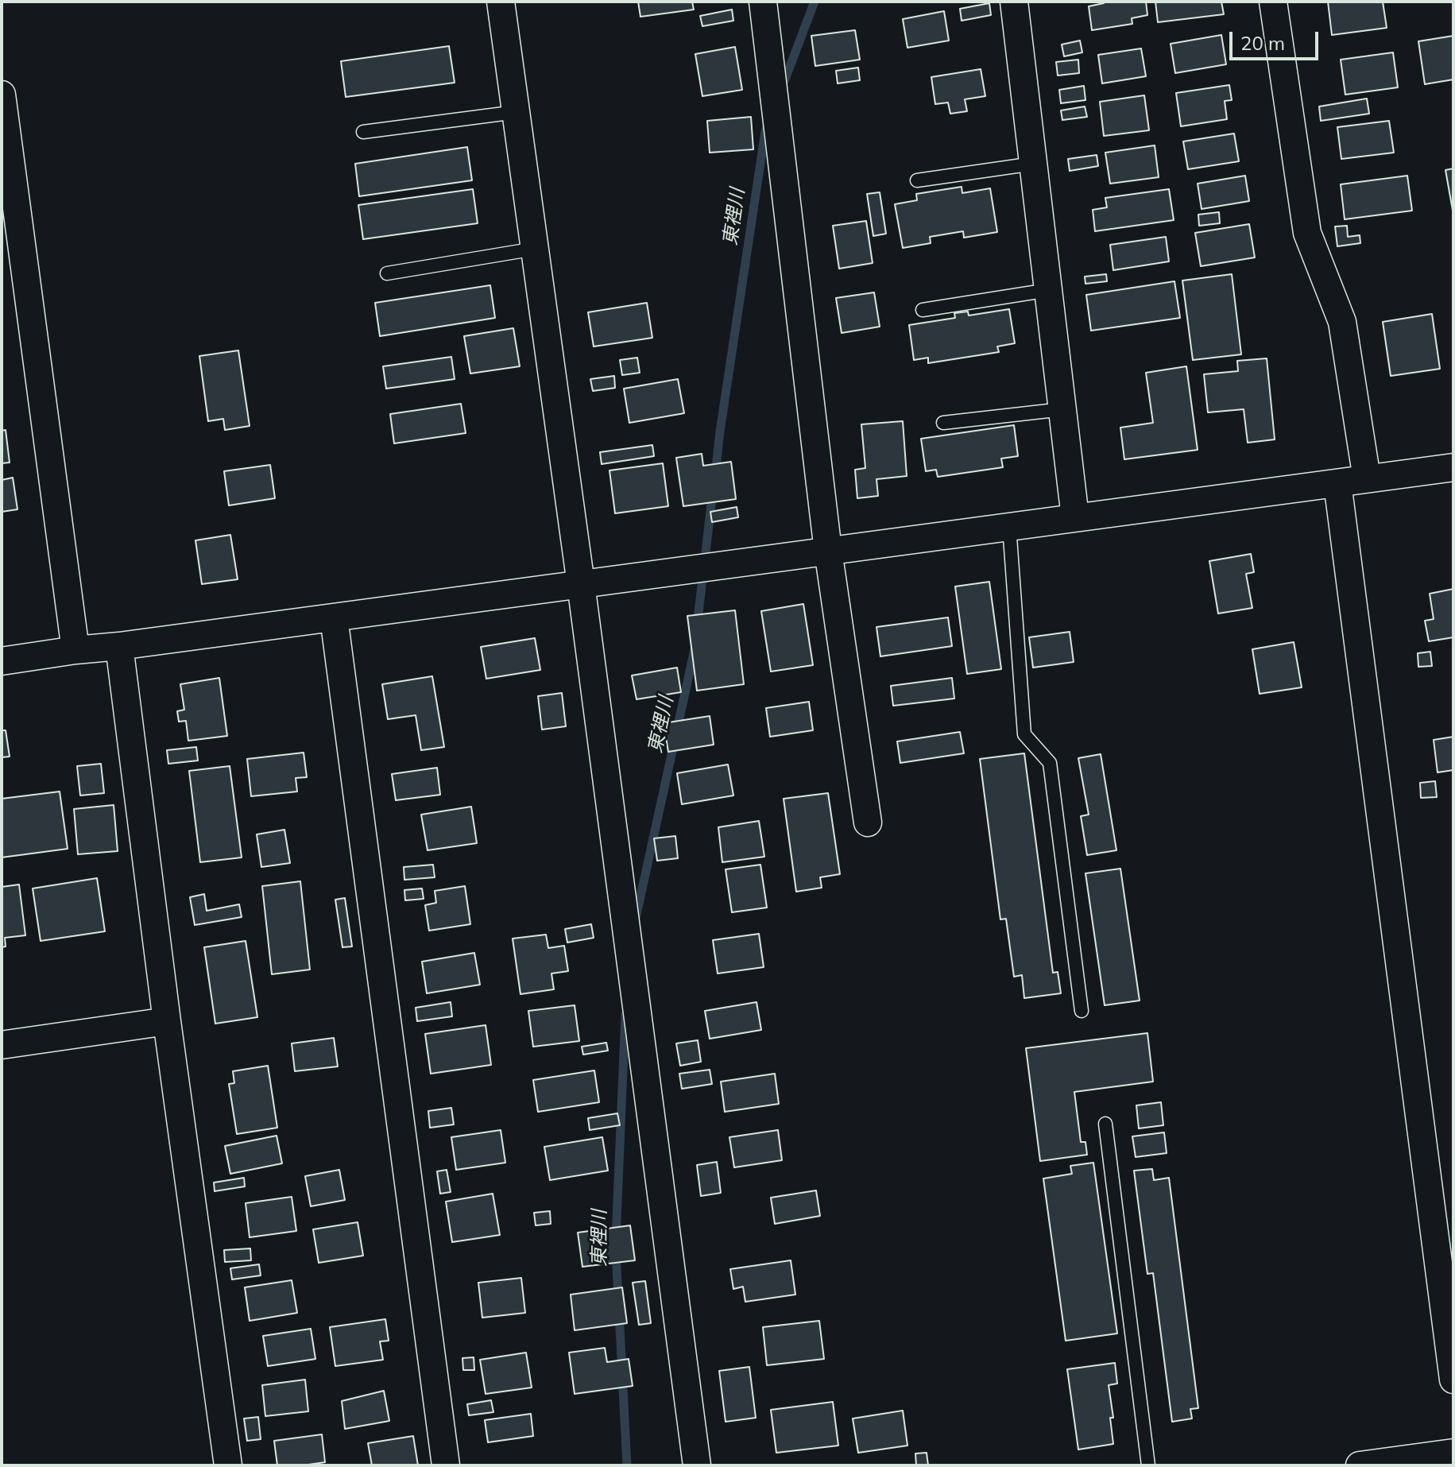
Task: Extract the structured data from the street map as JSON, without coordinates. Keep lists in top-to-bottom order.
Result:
{
  "water": ["東裡川"],
  "scale_bar": "20 m"
}
